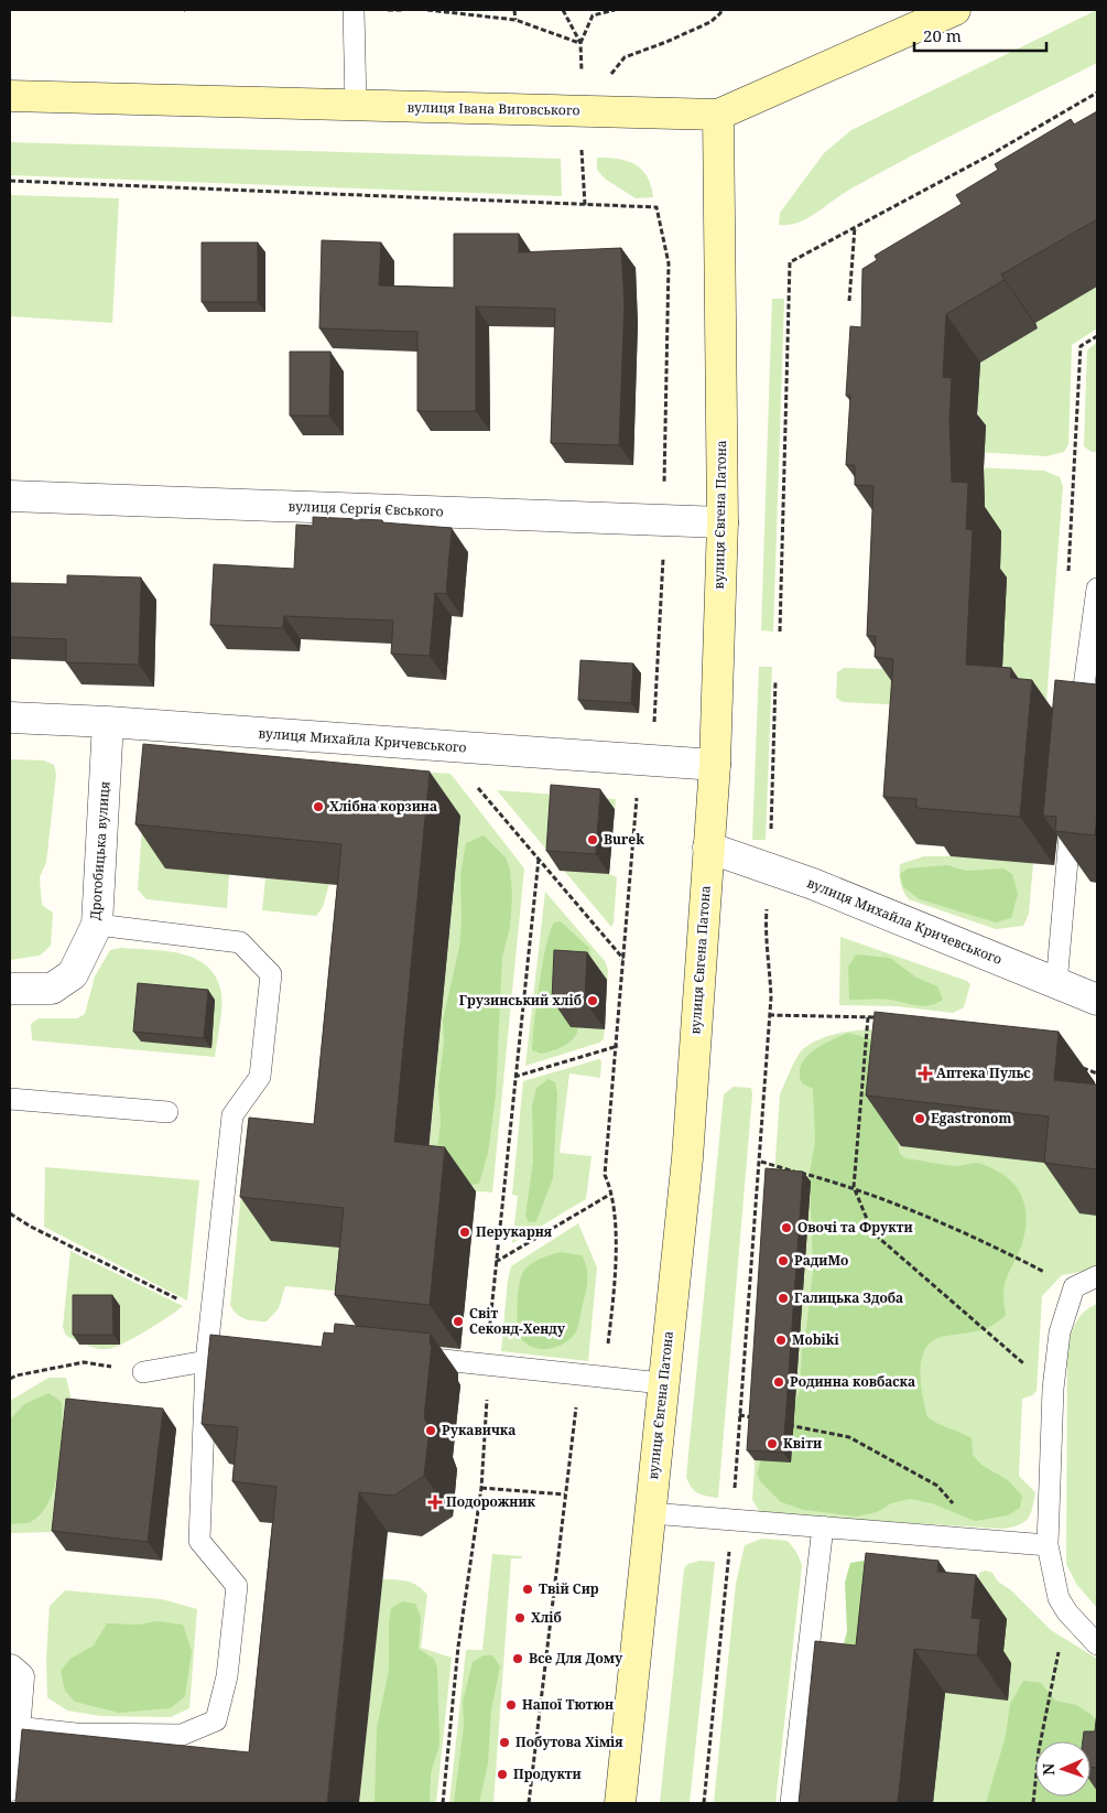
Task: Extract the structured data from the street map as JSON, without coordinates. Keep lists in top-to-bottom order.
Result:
{
  "streets": {
    "main road": ["вулиця Івана Виговського", "вулиця Євгена Патона"],
    "street": ["вулиця Сергія Євського", "вулиця Михайла Кричевського", "Дрогобицька вулиця"]
  },
  "crossings": [
    ["вулиця Івана Виговського", "вулиця Євгена Патона"],
    ["вулиця Сергія Євського", "вулиця Євгена Патона"],
    ["вулиця Євгена Патона", "вулиця Михайла Кричевського"],
    ["вулиця Михайла Кричевського", "Дрогобицька вулиця"]
  ],
  "places": {
    "other": [
      "Хлібна корзина",
      "Burek",
      "Грузинський хліб",
      "Egastronom",
      "Овочі та Фрукти",
      "Перукарня",
      "РадиМо",
      "Галицька Здоба",
      "Світ Секонд-Хенду",
      "Mobiki",
      "Родинна ковбаска",
      "Рукавичка",
      "Квіти",
      "Твій Сир",
      "Хліб",
      "Все Для Дому",
      "Напої Тютюн",
      "Побутова Хімія",
      "Продукти"
    ],
    "health": ["Аптека Пульс", "Подорожник"]
  },
  "scale_bar": "20 m",
  "north": "left"
}
